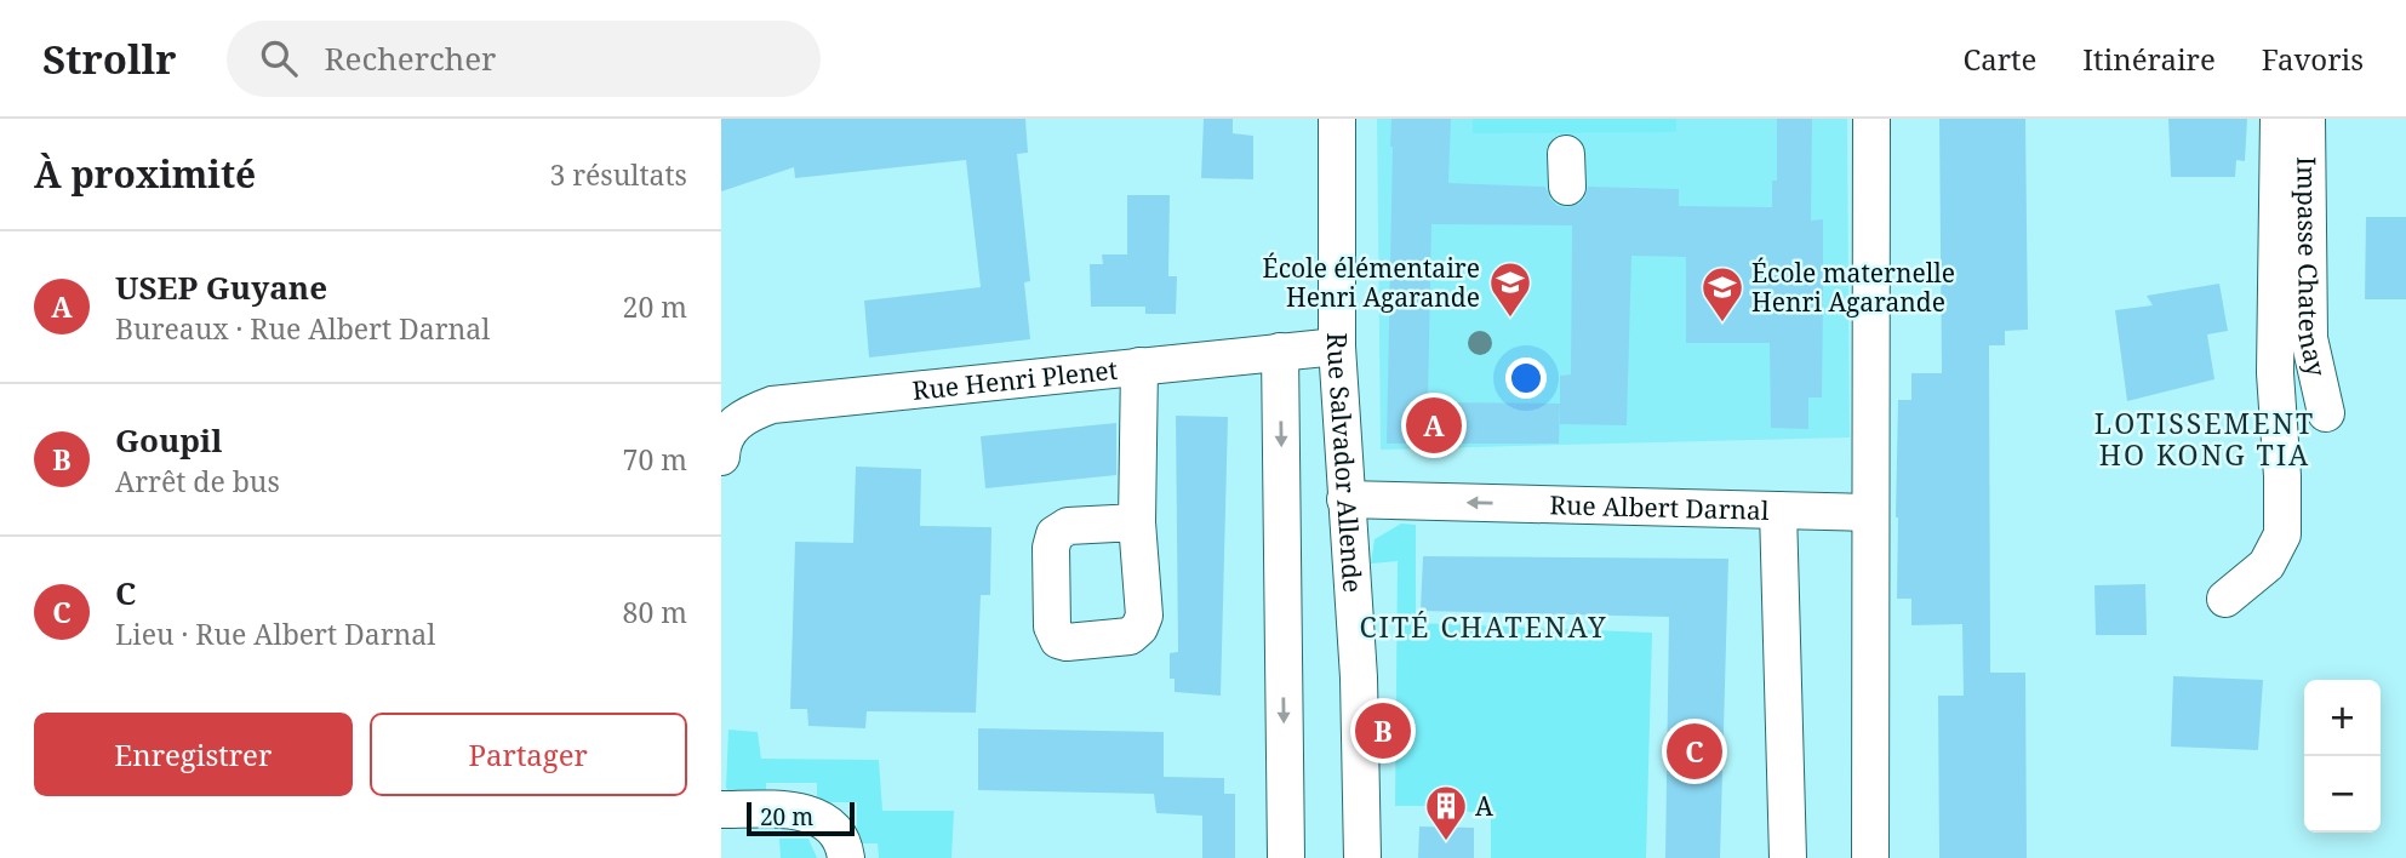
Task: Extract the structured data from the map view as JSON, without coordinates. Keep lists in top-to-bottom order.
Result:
{
  "streets": {
    "street": [
      "Impasse Chatenay",
      "Rue Henri Plenet",
      "Rue Salvador Allende",
      "Rue Albert Darnal"
    ]
  },
  "crossings": [
    ["Rue Henri Plenet", "Rue Salvador Allende"],
    ["Rue Salvador Allende", "Rue Albert Darnal"]
  ],
  "one_way": ["Rue Albert Darnal"],
  "districts": ["LOTISSEMENT HO KONG TIA", "CITÉ CHATENAY"],
  "places": {
    "school or university": ["École élémentaire Henri Agarande", "École maternelle Henri Agarande"],
    "building": ["A"]
  },
  "scale_bar": "20 m",
  "page": {
    "header": "Strollr",
    "search": "Rechercher",
    "nav": ["Carte", "Itinéraire", "Favoris"],
    "heading": ["À proximité", "3 résultats"],
    "list": [
      {
        "mark": "A",
        "name": "USEP Guyane",
        "note": "Bureaux · Rue Albert Darnal",
        "value": "20 m"
      },
      {
        "mark": "B",
        "name": "Goupil",
        "note": "Arrêt de bus",
        "value": "70 m"
      },
      {
        "mark": "C",
        "name": "C",
        "note": "Lieu · Rue Albert Darnal",
        "value": "80 m"
      }
    ],
    "pins": ["A", "B", "C"],
    "map_buttons": ["+", "−"],
    "buttons": ["Enregistrer", "Partager"],
    "scale": "20 m"
  }
}
